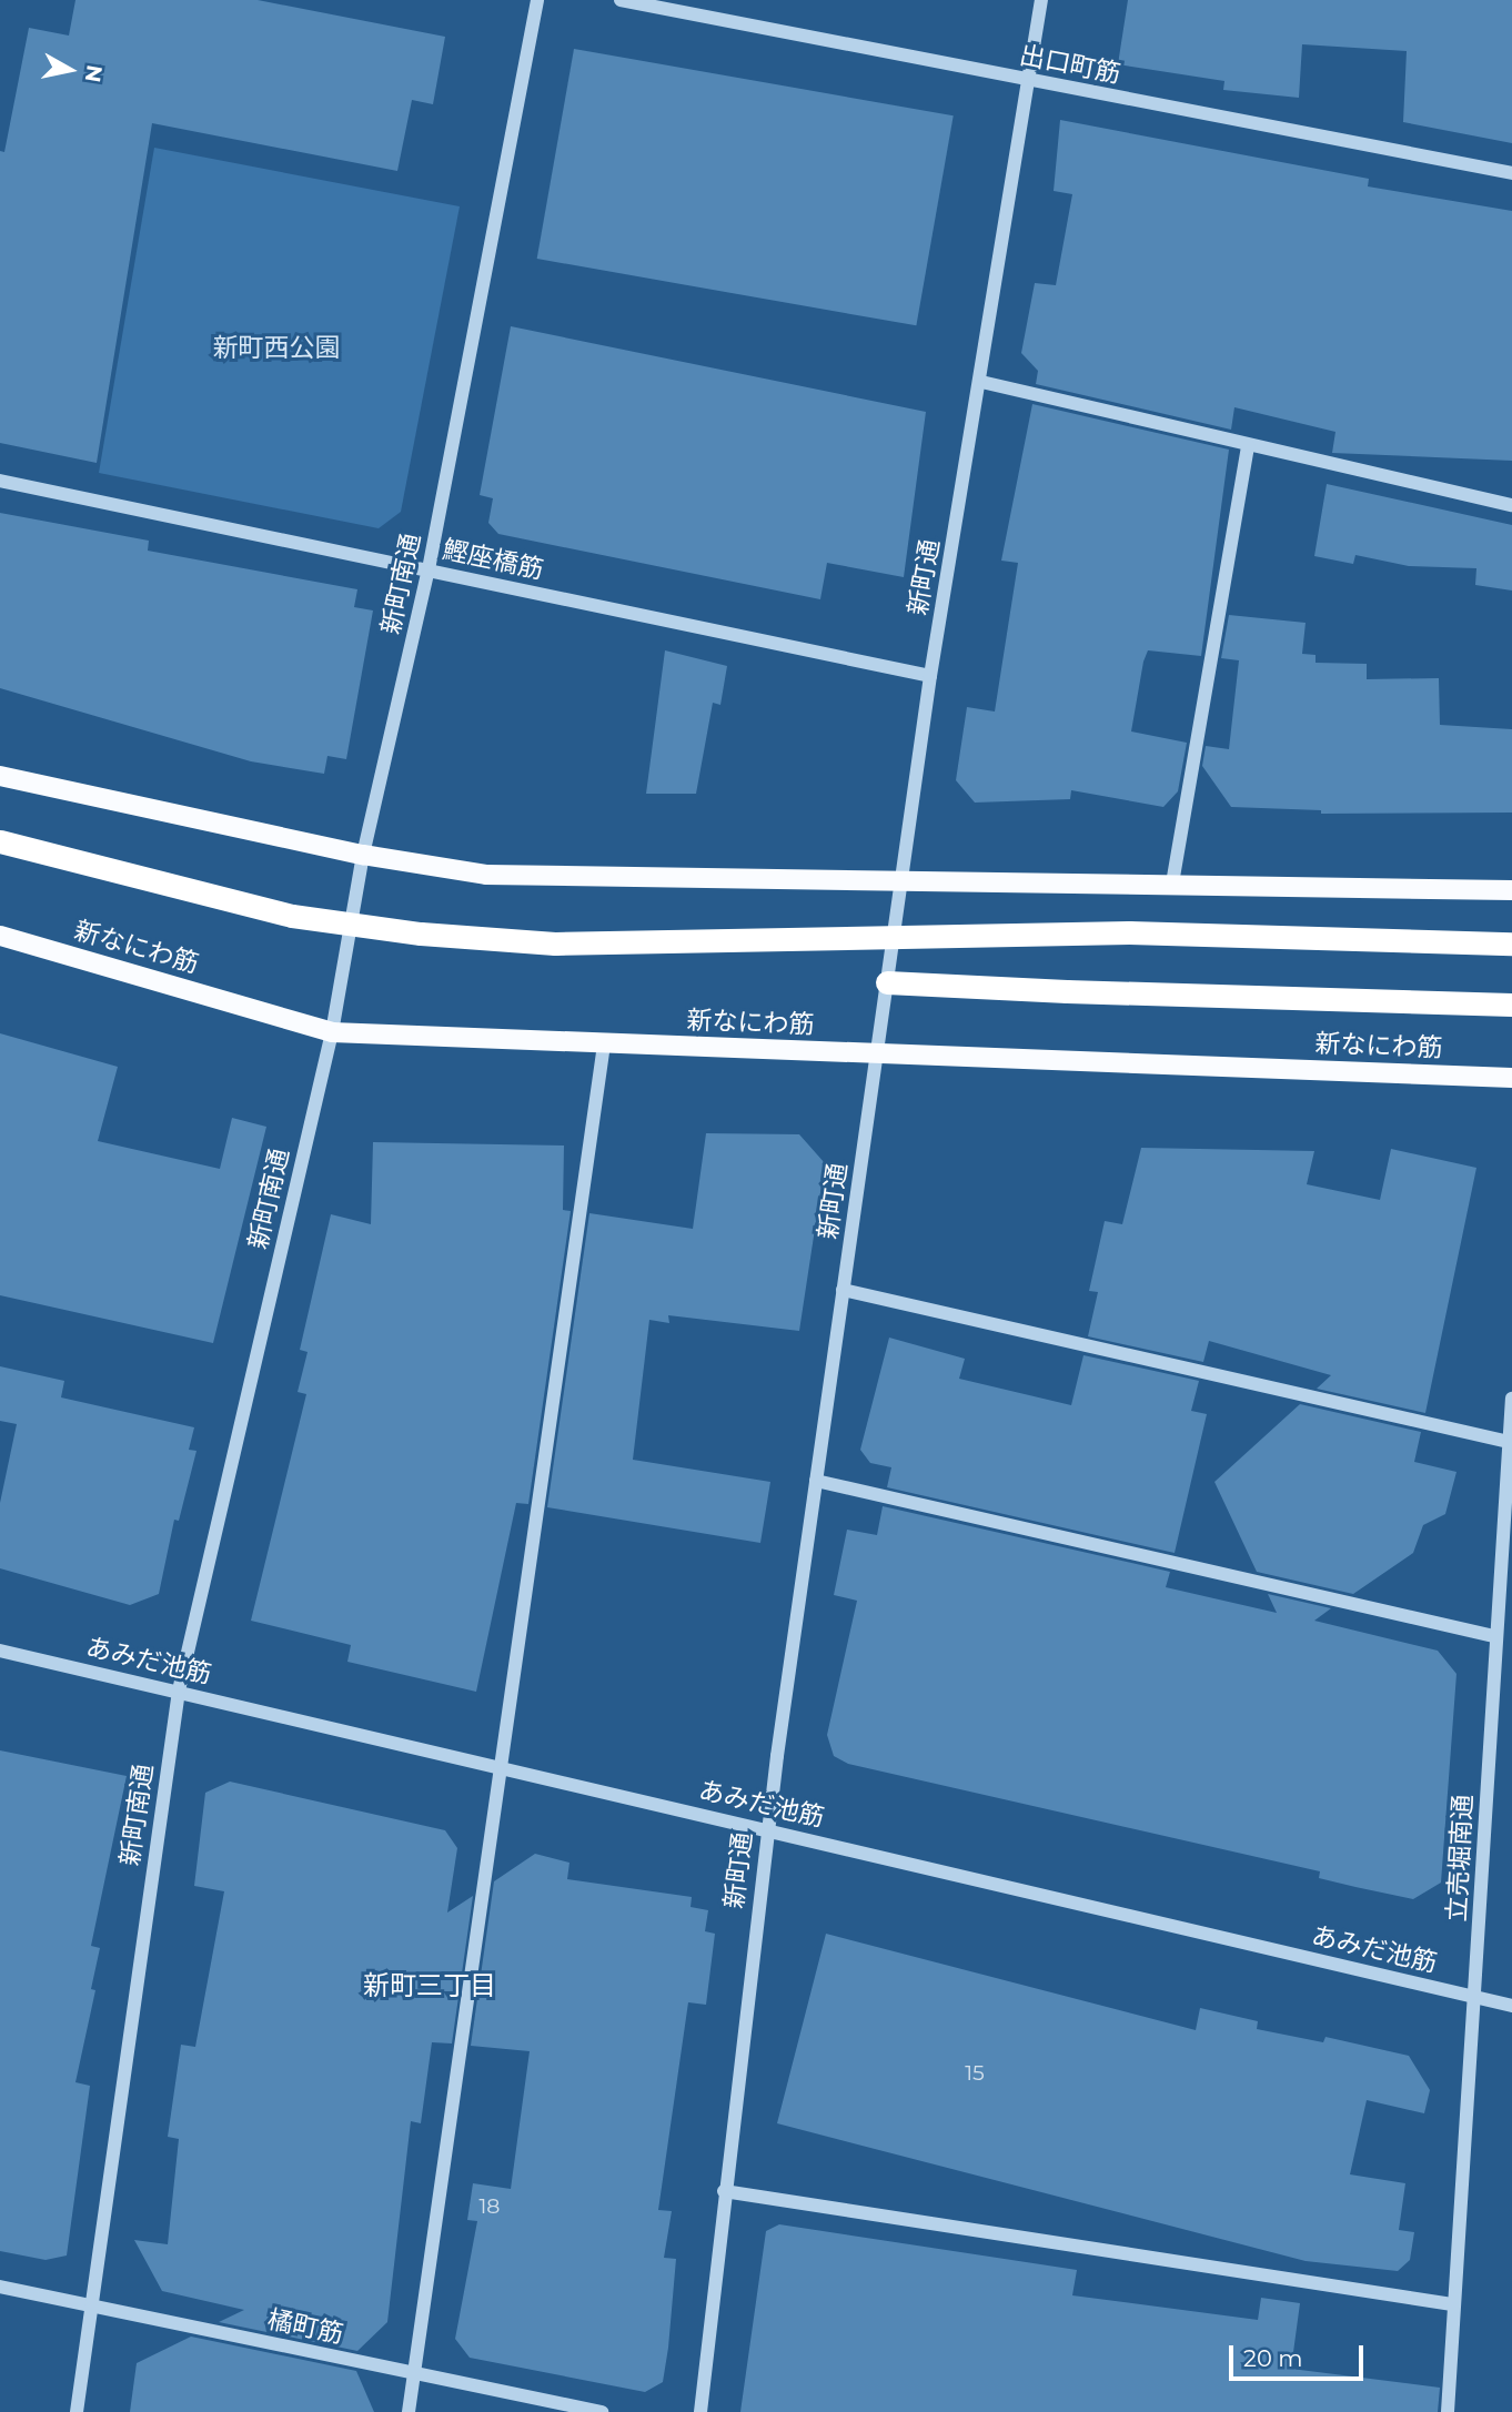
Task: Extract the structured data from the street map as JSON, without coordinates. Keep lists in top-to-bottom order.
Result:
{
  "streets": {
    "main road": ["新なにわ筋"],
    "street": [
      "出口町筋",
      "鰹座橋筋",
      "新町通",
      "新町南通",
      "あみだ池筋",
      "立売堀南通",
      "橘町筋"
    ]
  },
  "crossings": [
    ["出口町筋", "新町通"],
    ["鰹座橋筋", "新町通"],
    ["鰹座橋筋", "新町南通"],
    ["新町通", "新なにわ筋"],
    ["新町通", "あみだ池筋"],
    ["新町南通", "新なにわ筋"],
    ["新町南通", "あみだ池筋"],
    ["新町南通", "橘町筋"],
    ["あみだ池筋", "立売堀南通"]
  ],
  "districts": ["新町三丁目"],
  "parks": ["新町西公園"],
  "house_numbers": ["15", "18"],
  "scale_bar": "20 m",
  "north": "right"
}
